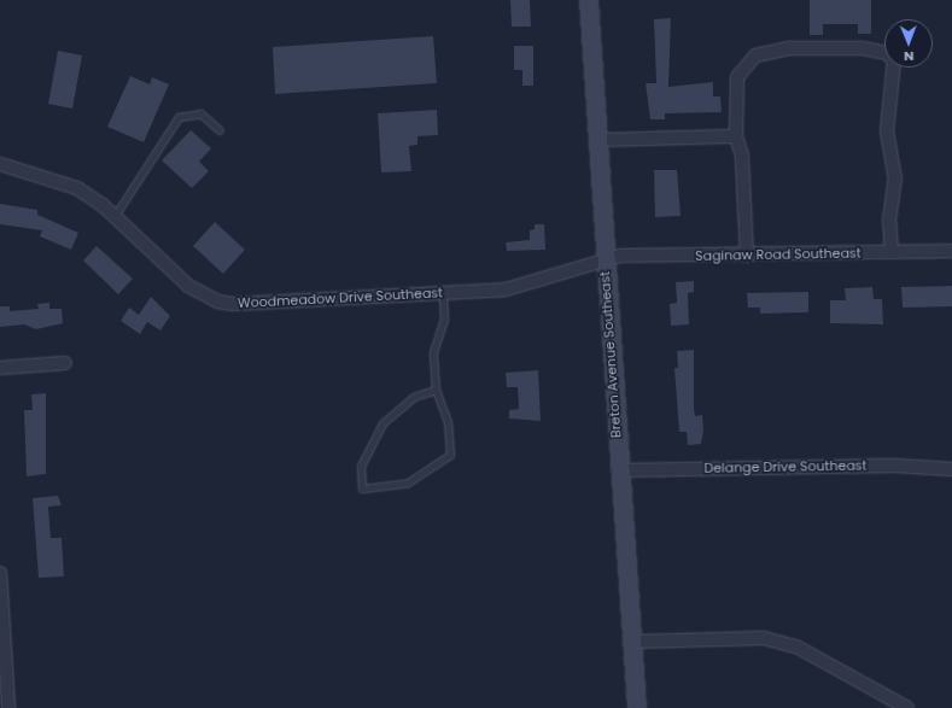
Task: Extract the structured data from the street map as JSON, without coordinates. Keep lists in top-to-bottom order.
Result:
{
  "streets": {
    "main road": ["Breton Avenue Southeast"],
    "street": ["Saginaw Road Southeast", "Woodmeadow Drive Southeast", "Delange Drive Southeast"]
  },
  "crossings": [
    ["Saginaw Road Southeast", "Woodmeadow Drive Southeast"],
    ["Saginaw Road Southeast", "Breton Avenue Southeast"],
    ["Woodmeadow Drive Southeast", "Breton Avenue Southeast"],
    ["Breton Avenue Southeast", "Delange Drive Southeast"]
  ],
  "north": "bottom"
}
